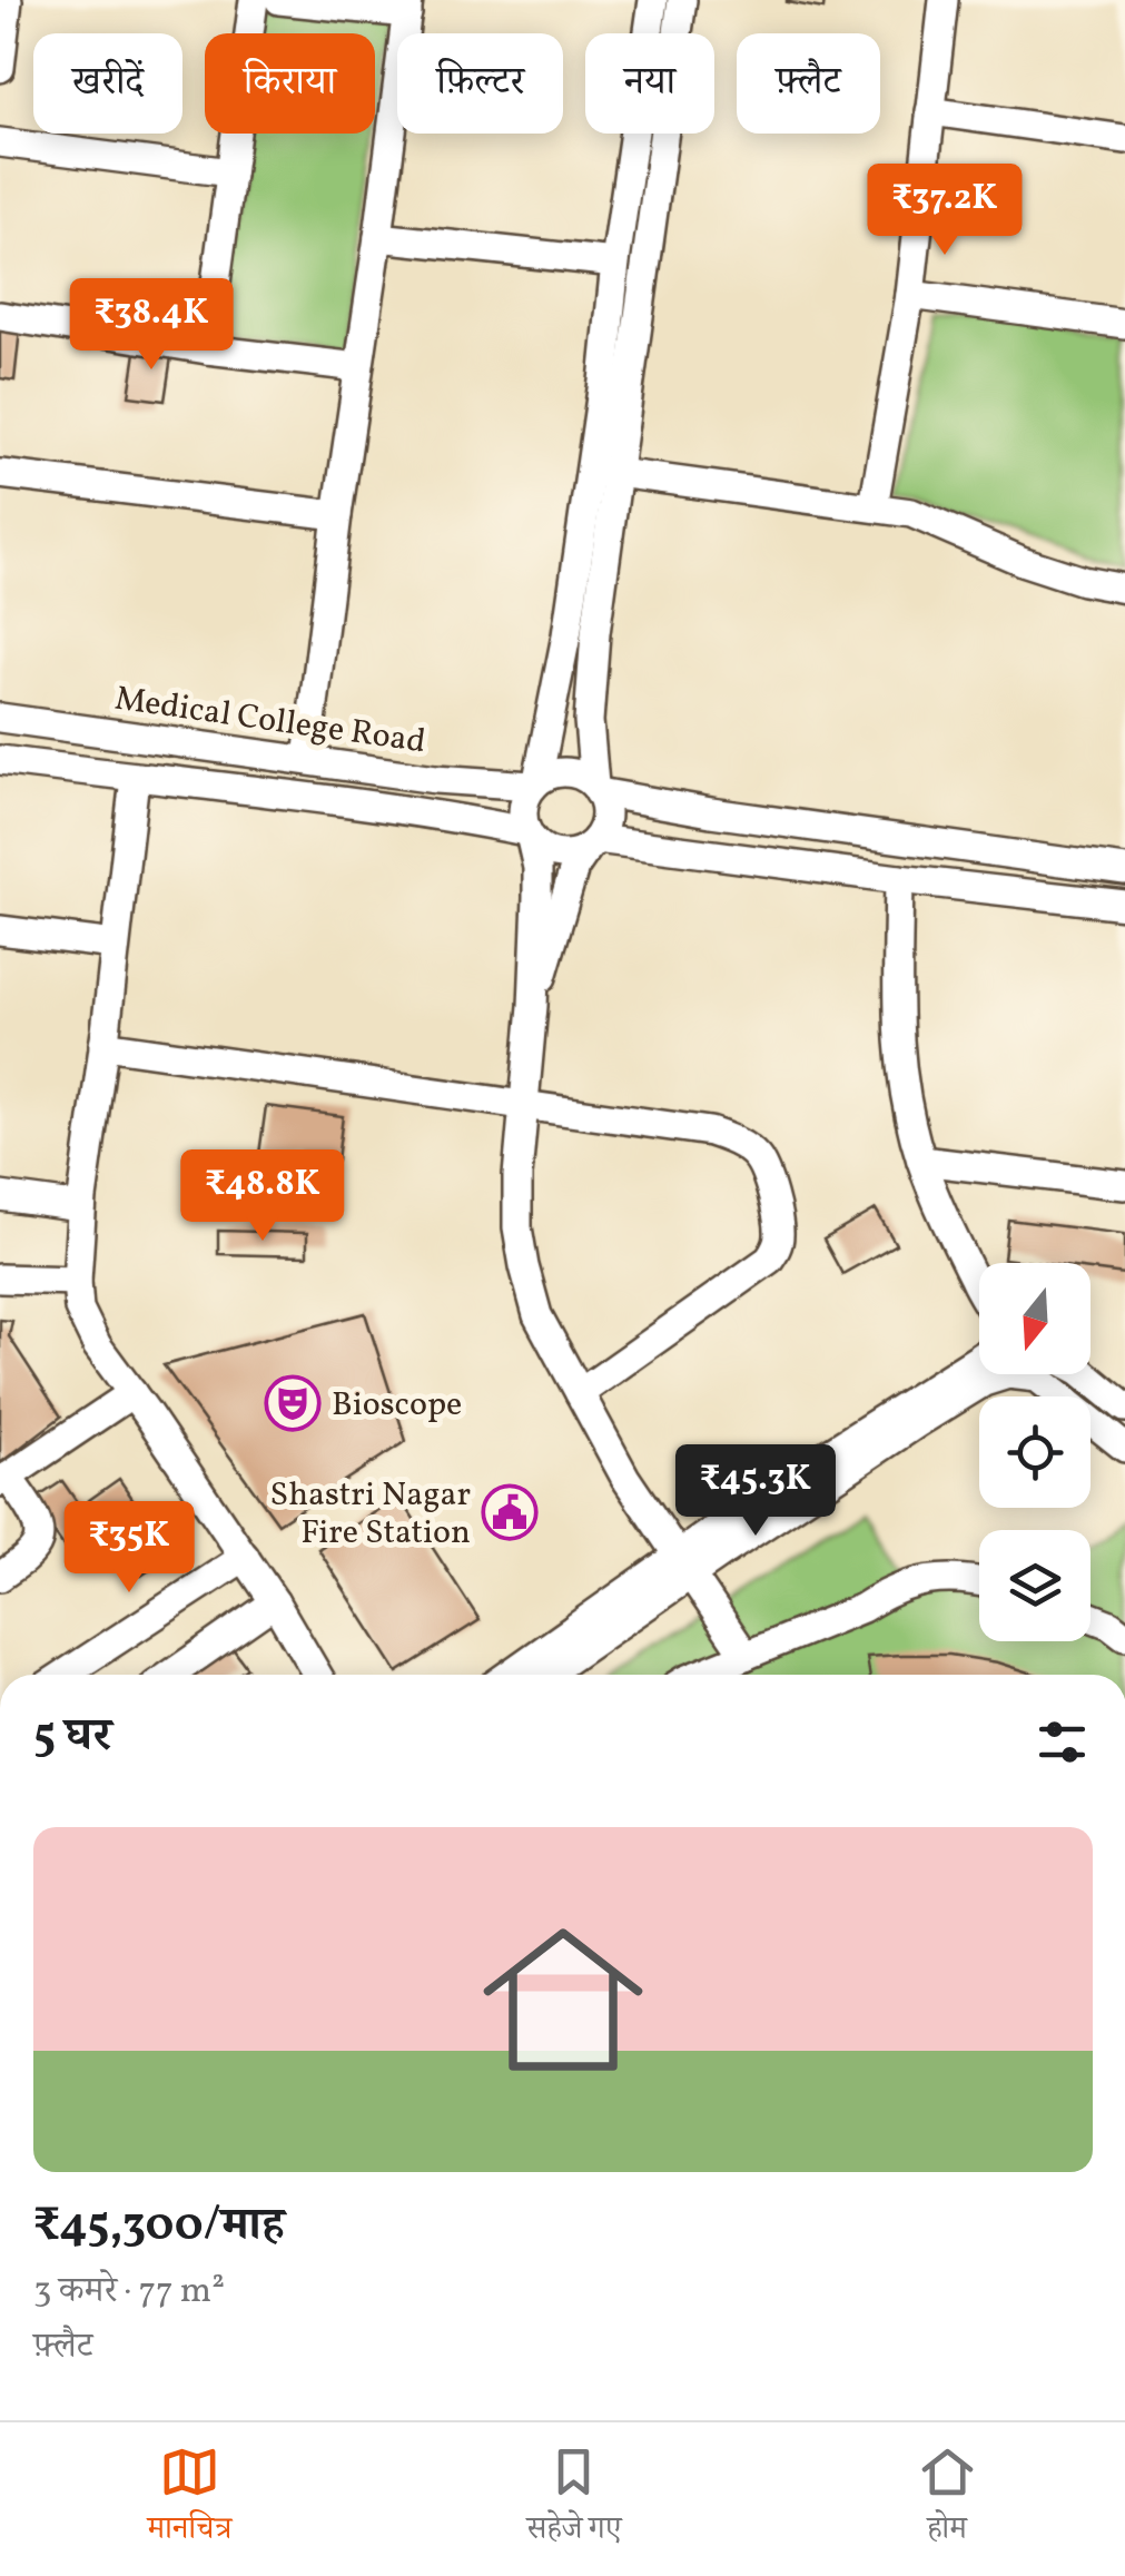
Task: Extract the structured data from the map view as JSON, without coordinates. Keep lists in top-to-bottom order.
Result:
{
  "streets": {
    "street": ["Medical College Road"]
  },
  "places": {
    "theatre": ["Bioscope"],
    "public building": ["Shastri Nagar Fire Station"]
  },
  "north": "bottom",
  "page": {
    "chip": [
      "खरीदें",
      "किराया",
      "फ़िल्टर",
      "नया",
      "फ़्लैट"
    ],
    "price": [
      "₹37.2K",
      "₹38.4K",
      "₹48.8K",
      "₹45.3K",
      "₹35K"
    ],
    "heading": "5 घर",
    "list": [
      {
        "name": "₹45,300/माह",
        "note": "3 कमरे · 77 m² · फ़्लैट"
      }
    ],
    "tabs": ["मानचित्र", "सहेजे गए", "होम"]
  }
}
